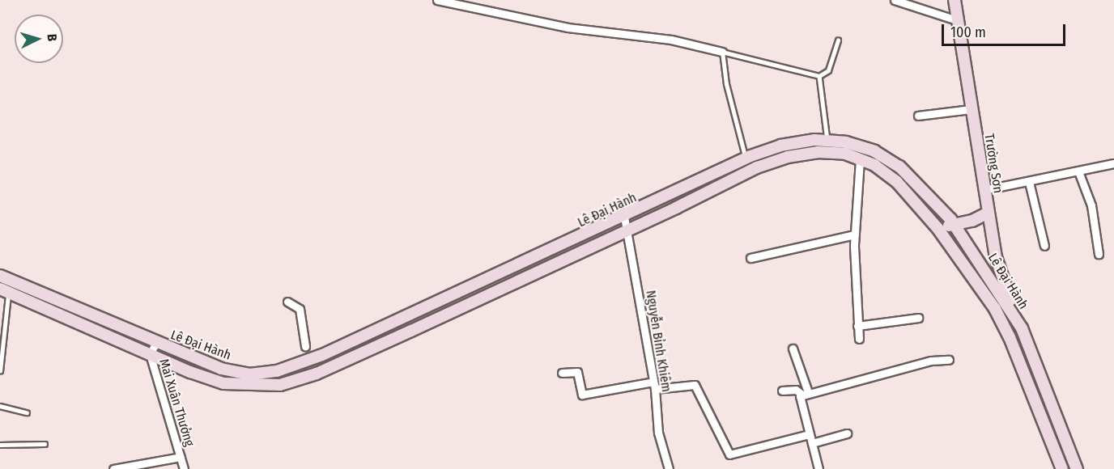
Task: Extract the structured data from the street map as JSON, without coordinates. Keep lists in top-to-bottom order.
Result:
{
  "streets": {
    "main road": ["Trường Sơn", "Lê Đại Hành"],
    "street": ["Nguyễn Bỉnh Khiêm", "Mai Xuân Thưởng"]
  },
  "crossings": [
    ["Trường Sơn", "Lê Đại Hành"],
    ["Lê Đại Hành", "Nguyễn Bỉnh Khiêm"],
    ["Lê Đại Hành", "Mai Xuân Thưởng"]
  ],
  "scale_bar": "100 m",
  "north": "right"
}
